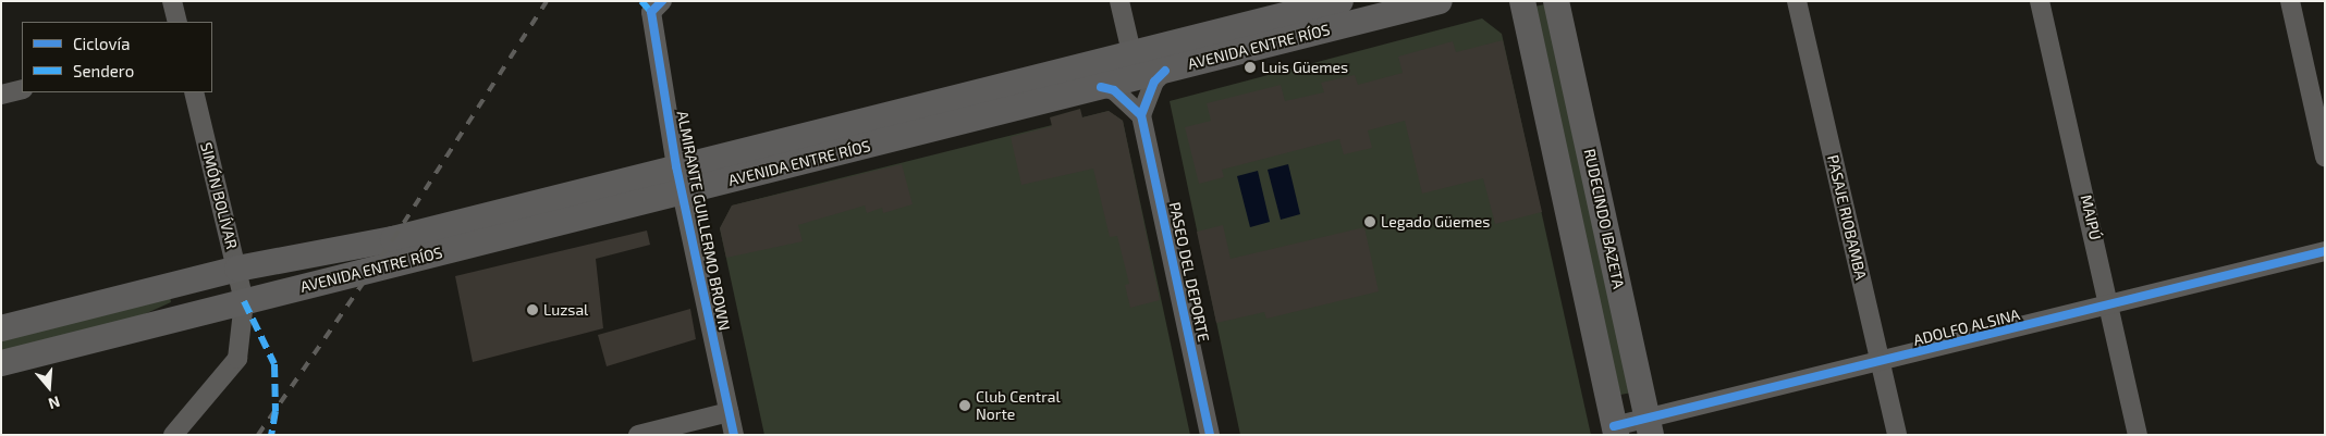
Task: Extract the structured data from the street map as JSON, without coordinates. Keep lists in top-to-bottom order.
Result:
{
  "streets": {
    "main road": ["AVENIDA ENTRE RÍOS", "RUDECINDO IBAZETA"],
    "street": [
      "SIMÓN BOLÍVAR",
      "PASAJE RIOBAMBA",
      "MAIPÚ",
      "ALMIRANTE GUILLERMO BROWN",
      "PASEO DEL DEPORTE",
      "ADOLFO ALSINA"
    ]
  },
  "crossings": [
    ["AVENIDA ENTRE RÍOS", "SIMÓN BOLÍVAR"],
    ["AVENIDA ENTRE RÍOS", "ALMIRANTE GUILLERMO BROWN"],
    ["PASAJE RIOBAMBA", "ADOLFO ALSINA"],
    ["MAIPÚ", "ADOLFO ALSINA"],
    ["RUDECINDO IBAZETA", "ADOLFO ALSINA"]
  ],
  "places": [
    "Luis Güemes",
    "Legado Güemes",
    "Luzsal",
    "Club Central Norte"
  ],
  "legend": ["Ciclovía", "Sendero"],
  "north": "bottom"
}
